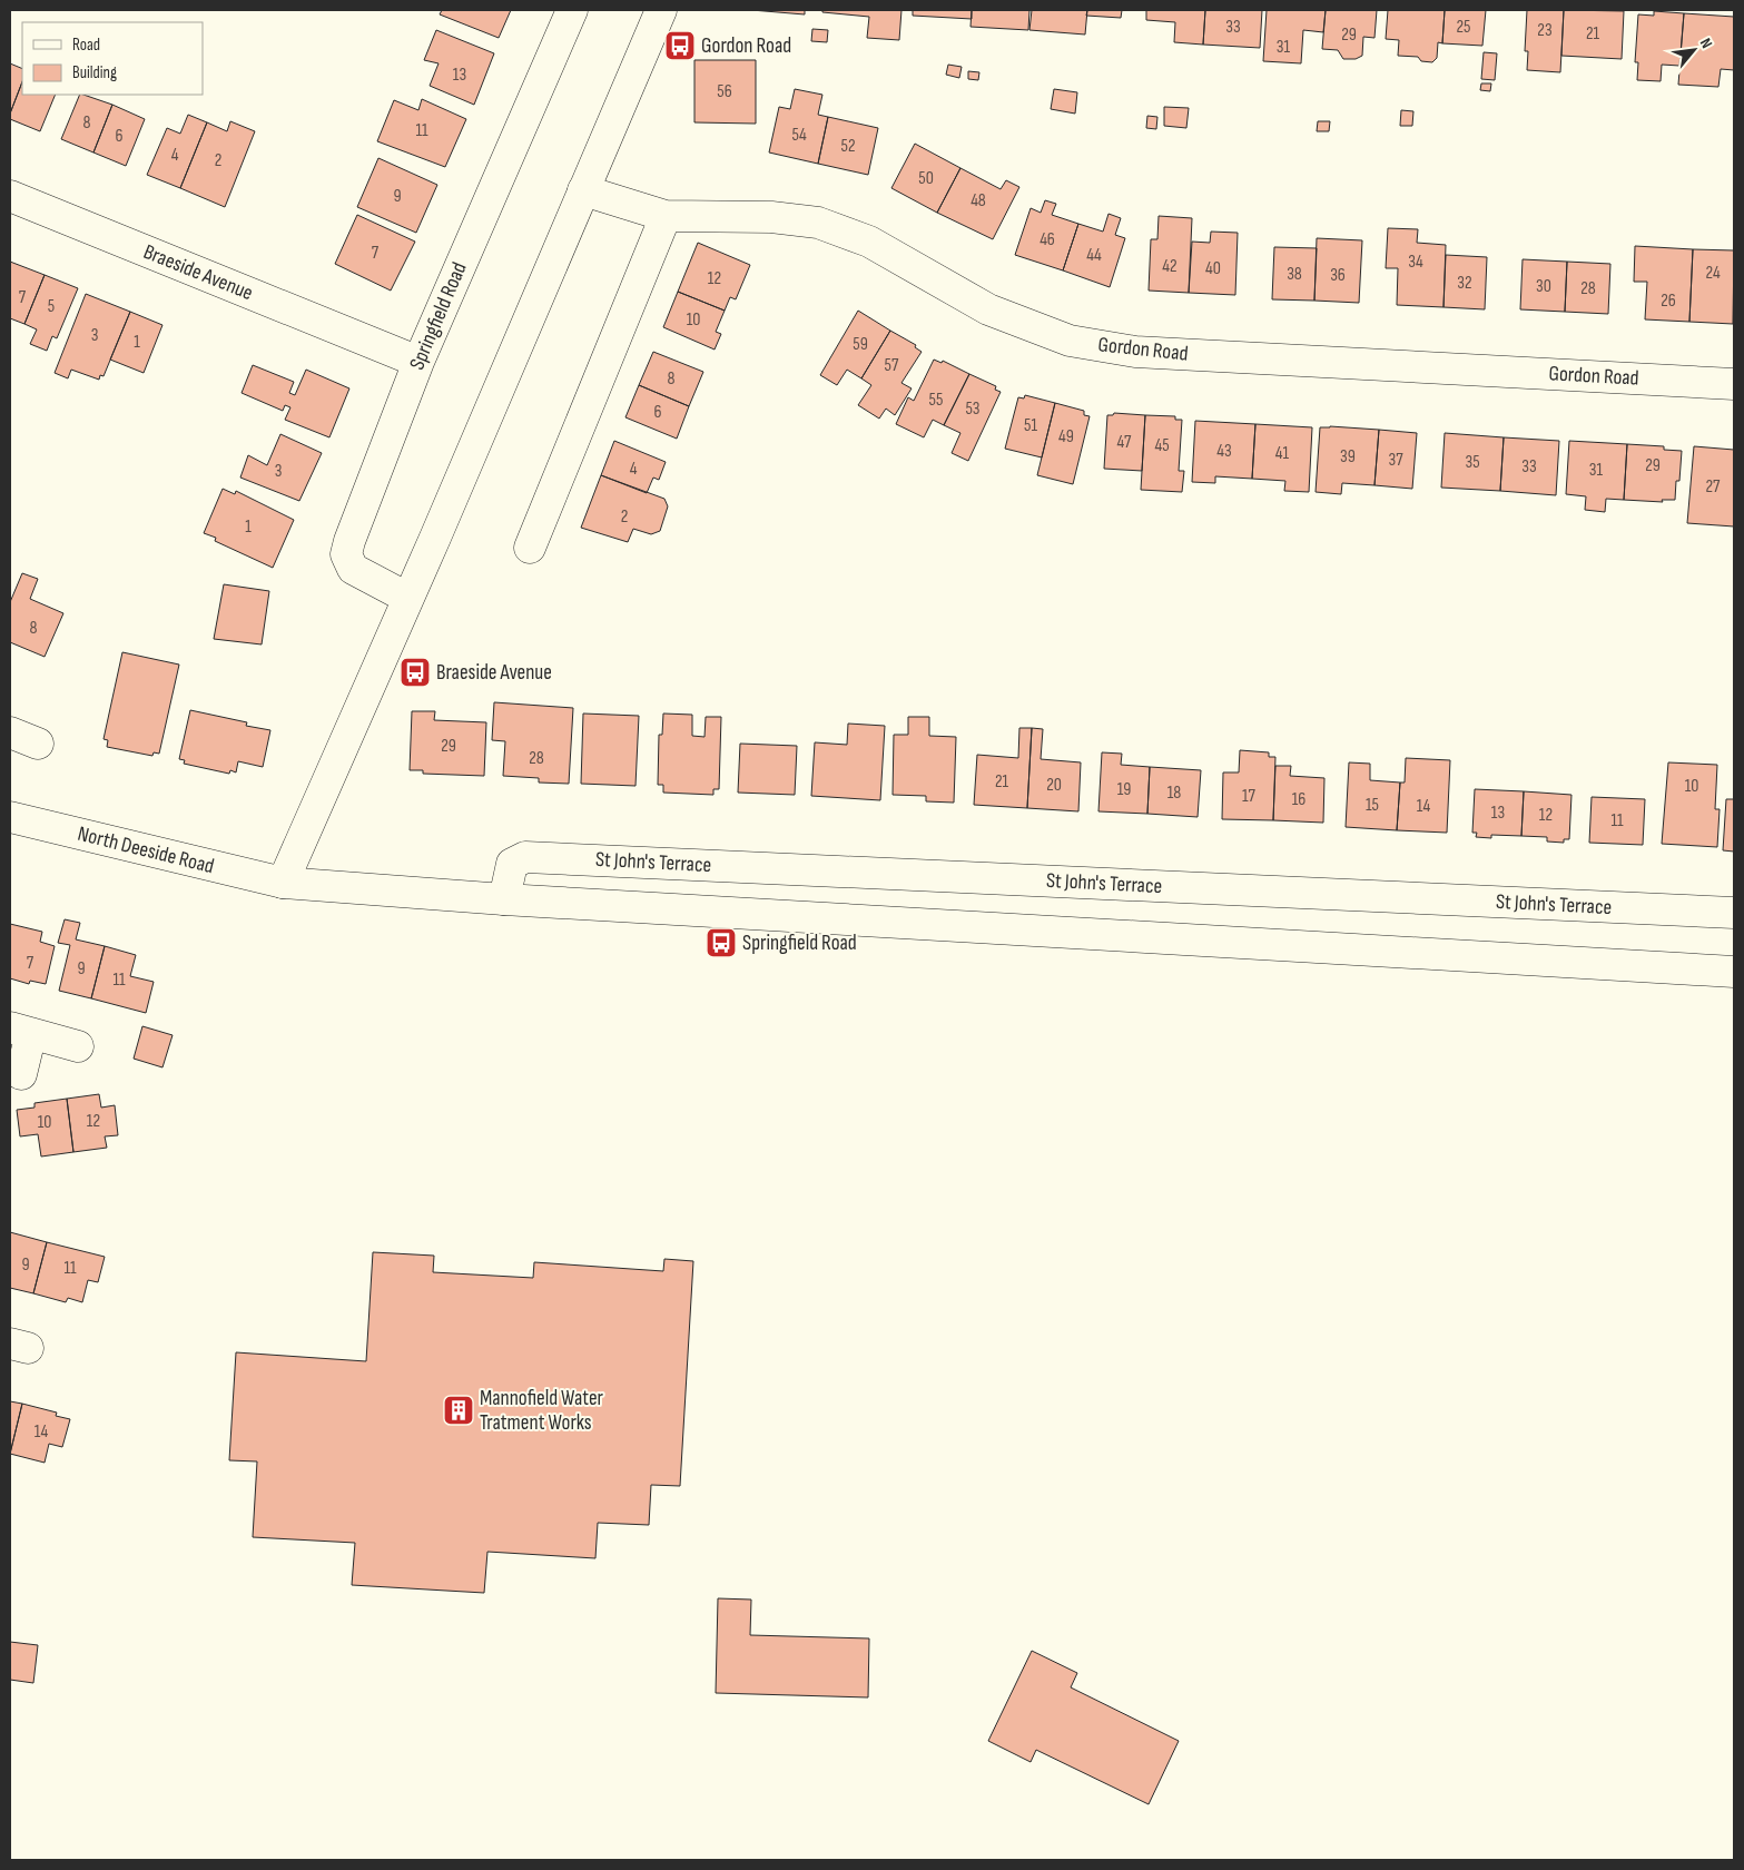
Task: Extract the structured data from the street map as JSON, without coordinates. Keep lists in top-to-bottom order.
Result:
{
  "streets": {
    "street": [
      "Braeside Avenue",
      "Springfield Road",
      "Gordon Road",
      "North Deeside Road",
      "St John's Terrace"
    ]
  },
  "crossings": [
    ["Braeside Avenue", "Springfield Road"]
  ],
  "places": {
    "bus stop": ["Gordon Road", "Braeside Avenue", "Springfield Road"],
    "building": ["Mannofield Water Tratment Works"]
  },
  "house_numbers": [
    "33",
    "25",
    "23",
    "21",
    "29",
    "31",
    "13",
    "56",
    "8",
    "11",
    "54",
    "6",
    "52",
    "4",
    "2",
    "50",
    "9",
    "48",
    "46",
    "7",
    "44",
    "34",
    "42",
    "40",
    "24",
    "38",
    "36",
    "12",
    "32",
    "30",
    "28",
    "7",
    "26",
    "5",
    "10",
    "3",
    "1",
    "59",
    "57",
    "8",
    "55",
    "53",
    "6",
    "51",
    "49",
    "47",
    "45",
    "43",
    "41",
    "39",
    "37",
    "35",
    "29",
    "33",
    "4",
    "31",
    "3",
    "27",
    "2",
    "1",
    "8",
    "29",
    "28",
    "21",
    "20",
    "10",
    "19",
    "18",
    "17",
    "16",
    "15",
    "14",
    "13",
    "12",
    "11",
    "7",
    "9",
    "11",
    "12",
    "10",
    "9",
    "11",
    "14"
  ],
  "legend": ["Road", "Building"],
  "north": "top right"
}
